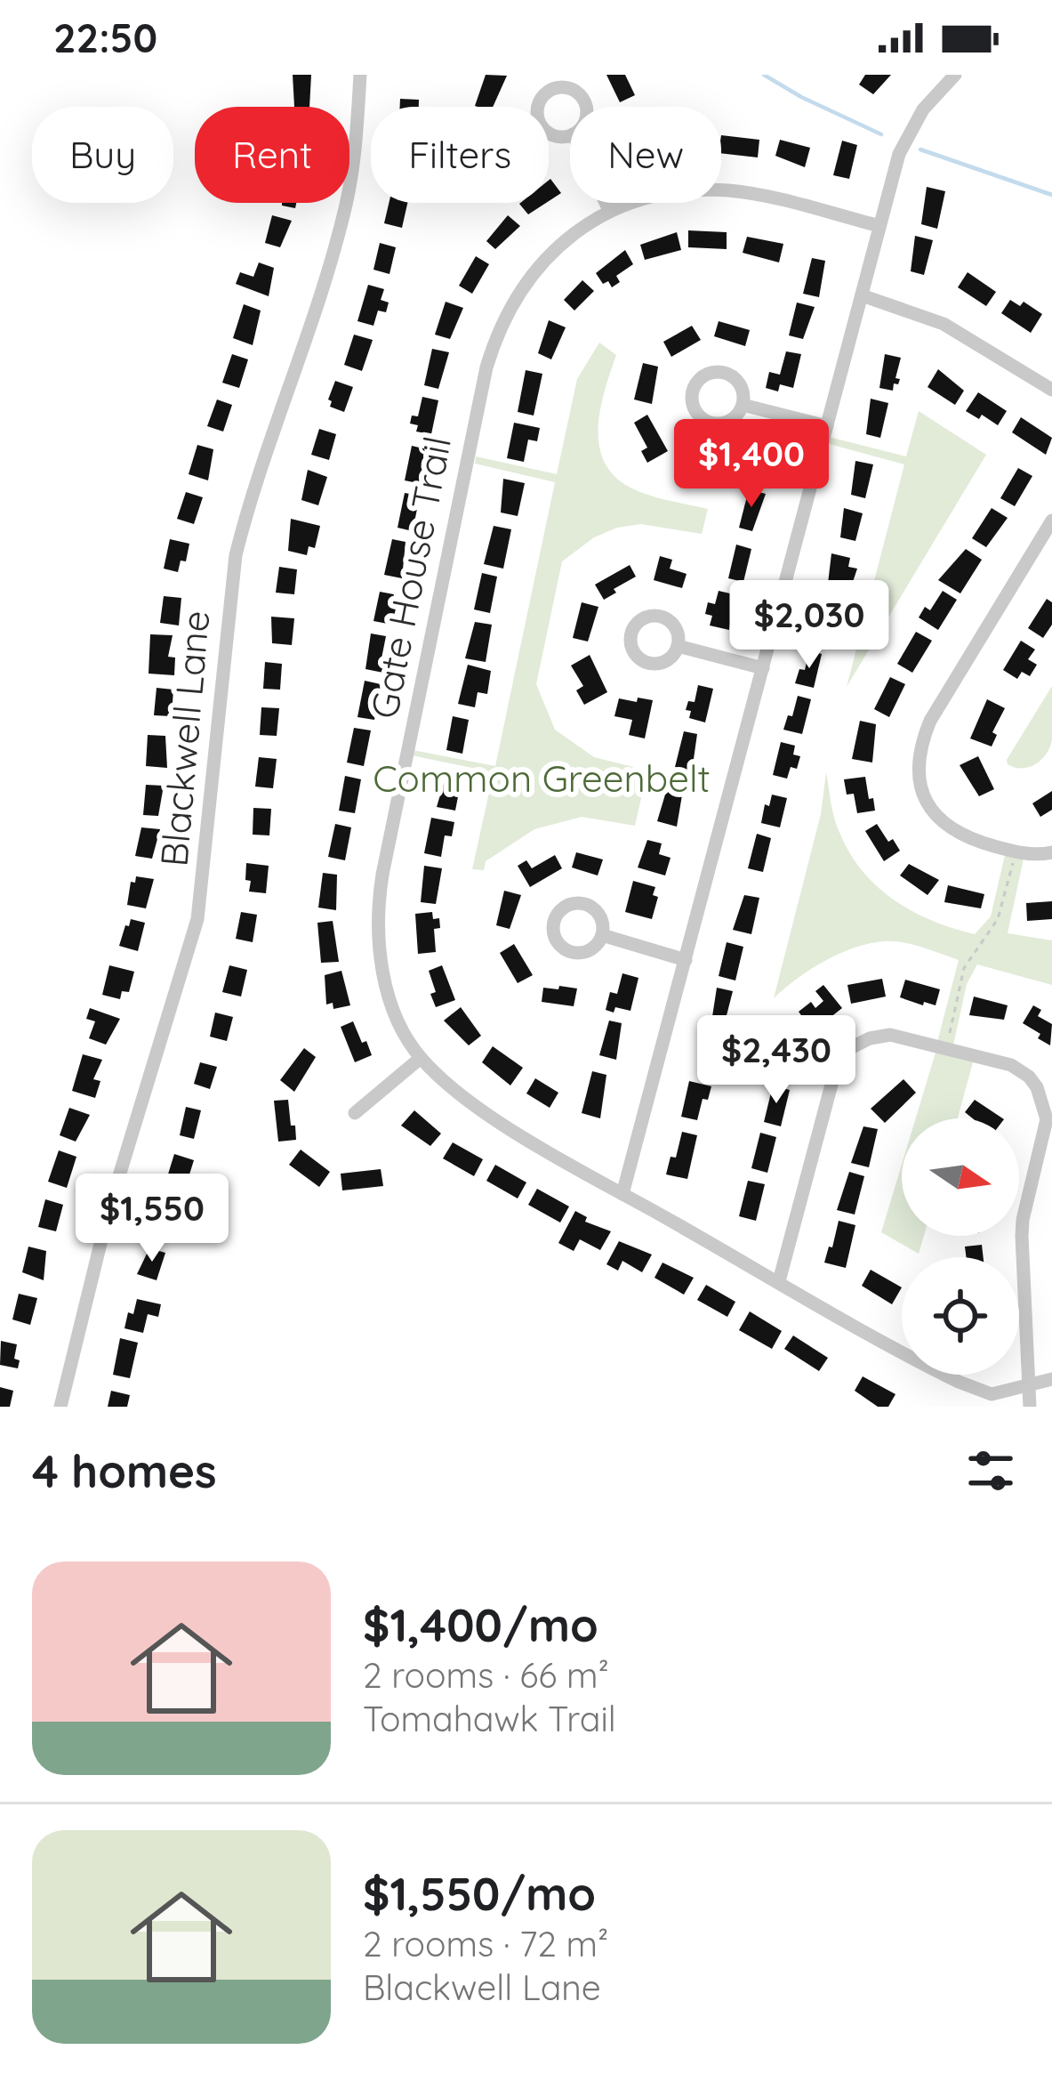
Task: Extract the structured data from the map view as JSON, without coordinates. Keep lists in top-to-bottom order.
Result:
{
  "streets": {
    "street": ["Gate House Trail", "Blackwell Lane"]
  },
  "parks": ["Common Greenbelt"],
  "north": "right",
  "page": {
    "status": "22:50",
    "chip": [
      "Buy",
      "Rent",
      "Filters",
      "New"
    ],
    "price": [
      "$1,400",
      "$2,030",
      "$2,430",
      "$1,550"
    ],
    "heading": "4 homes",
    "list": [
      {
        "name": "$1,400/mo",
        "note": "2 rooms · 66 m² · Tomahawk Trail"
      },
      {
        "name": "$1,550/mo",
        "note": "2 rooms · 72 m² · Blackwell Lane"
      }
    ]
  }
}
